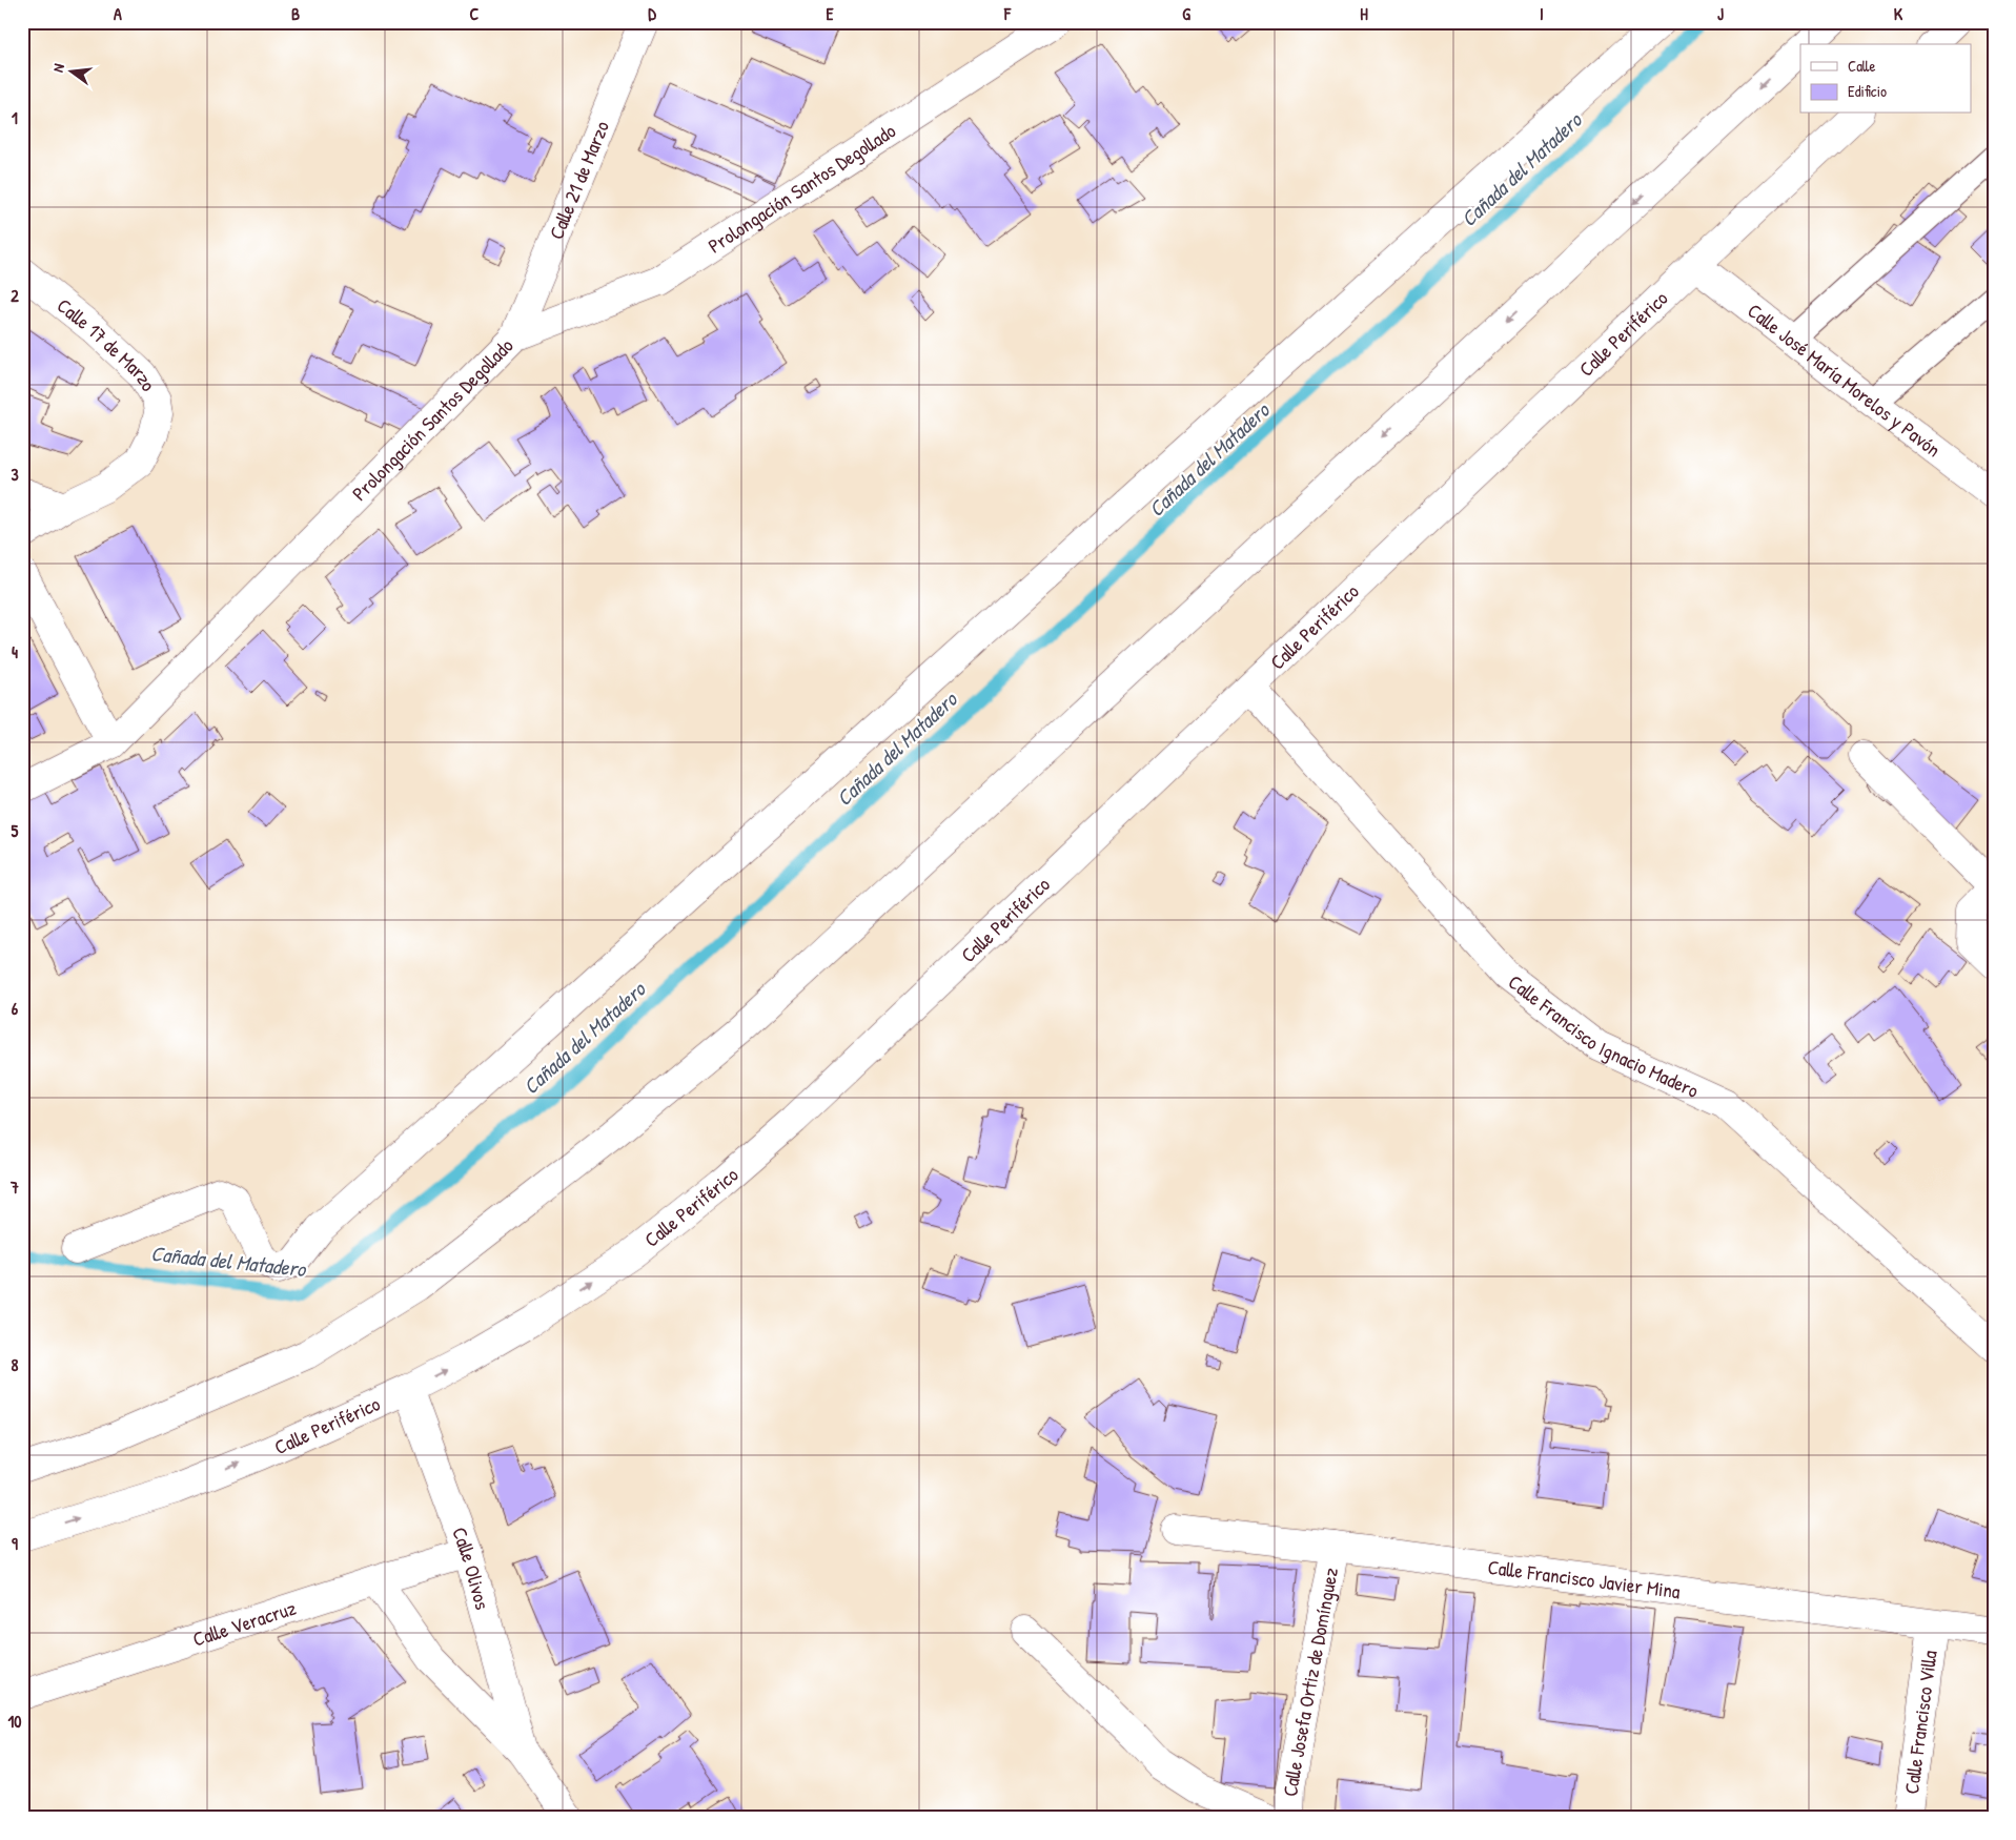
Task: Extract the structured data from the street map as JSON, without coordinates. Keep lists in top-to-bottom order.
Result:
{
  "streets": {
    "main road": [
      "Calle 21 de Marzo",
      "Prolongación Santos Degollado",
      "Calle Periférico",
      "Calle 17 de Marzo",
      "Calle José María Morelos y Pavón",
      "Calle Francisco Ignacio Madero",
      "Calle Olivos",
      "Calle Francisco Javier Mina",
      "Calle Veracruz",
      "Calle Josefa Ortiz de Domínguez",
      "Calle Francisco Villa"
    ]
  },
  "crossings": [
    ["Calle 21 de Marzo", "Prolongación Santos Degollado"],
    ["Calle Periférico", "Calle José María Morelos y Pavón"],
    ["Calle Periférico", "Calle Francisco Ignacio Madero"],
    ["Calle Periférico", "Calle Olivos"],
    ["Calle Olivos", "Calle Veracruz"],
    ["Calle Francisco Javier Mina", "Calle Josefa Ortiz de Domínguez"],
    ["Calle Francisco Javier Mina", "Calle Francisco Villa"]
  ],
  "water": ["Cañada del Matadero"],
  "legend": ["Calle", "Edificio"],
  "north": "left",
  "grid": {
    "columns": [
      "A",
      "B",
      "C",
      "D",
      "E",
      "F",
      "G",
      "H",
      "I",
      "J",
      "K"
    ],
    "rows": [
      "1",
      "2",
      "3",
      "4",
      "5",
      "6",
      "7",
      "8",
      "9",
      "10"
    ]
  }
}
